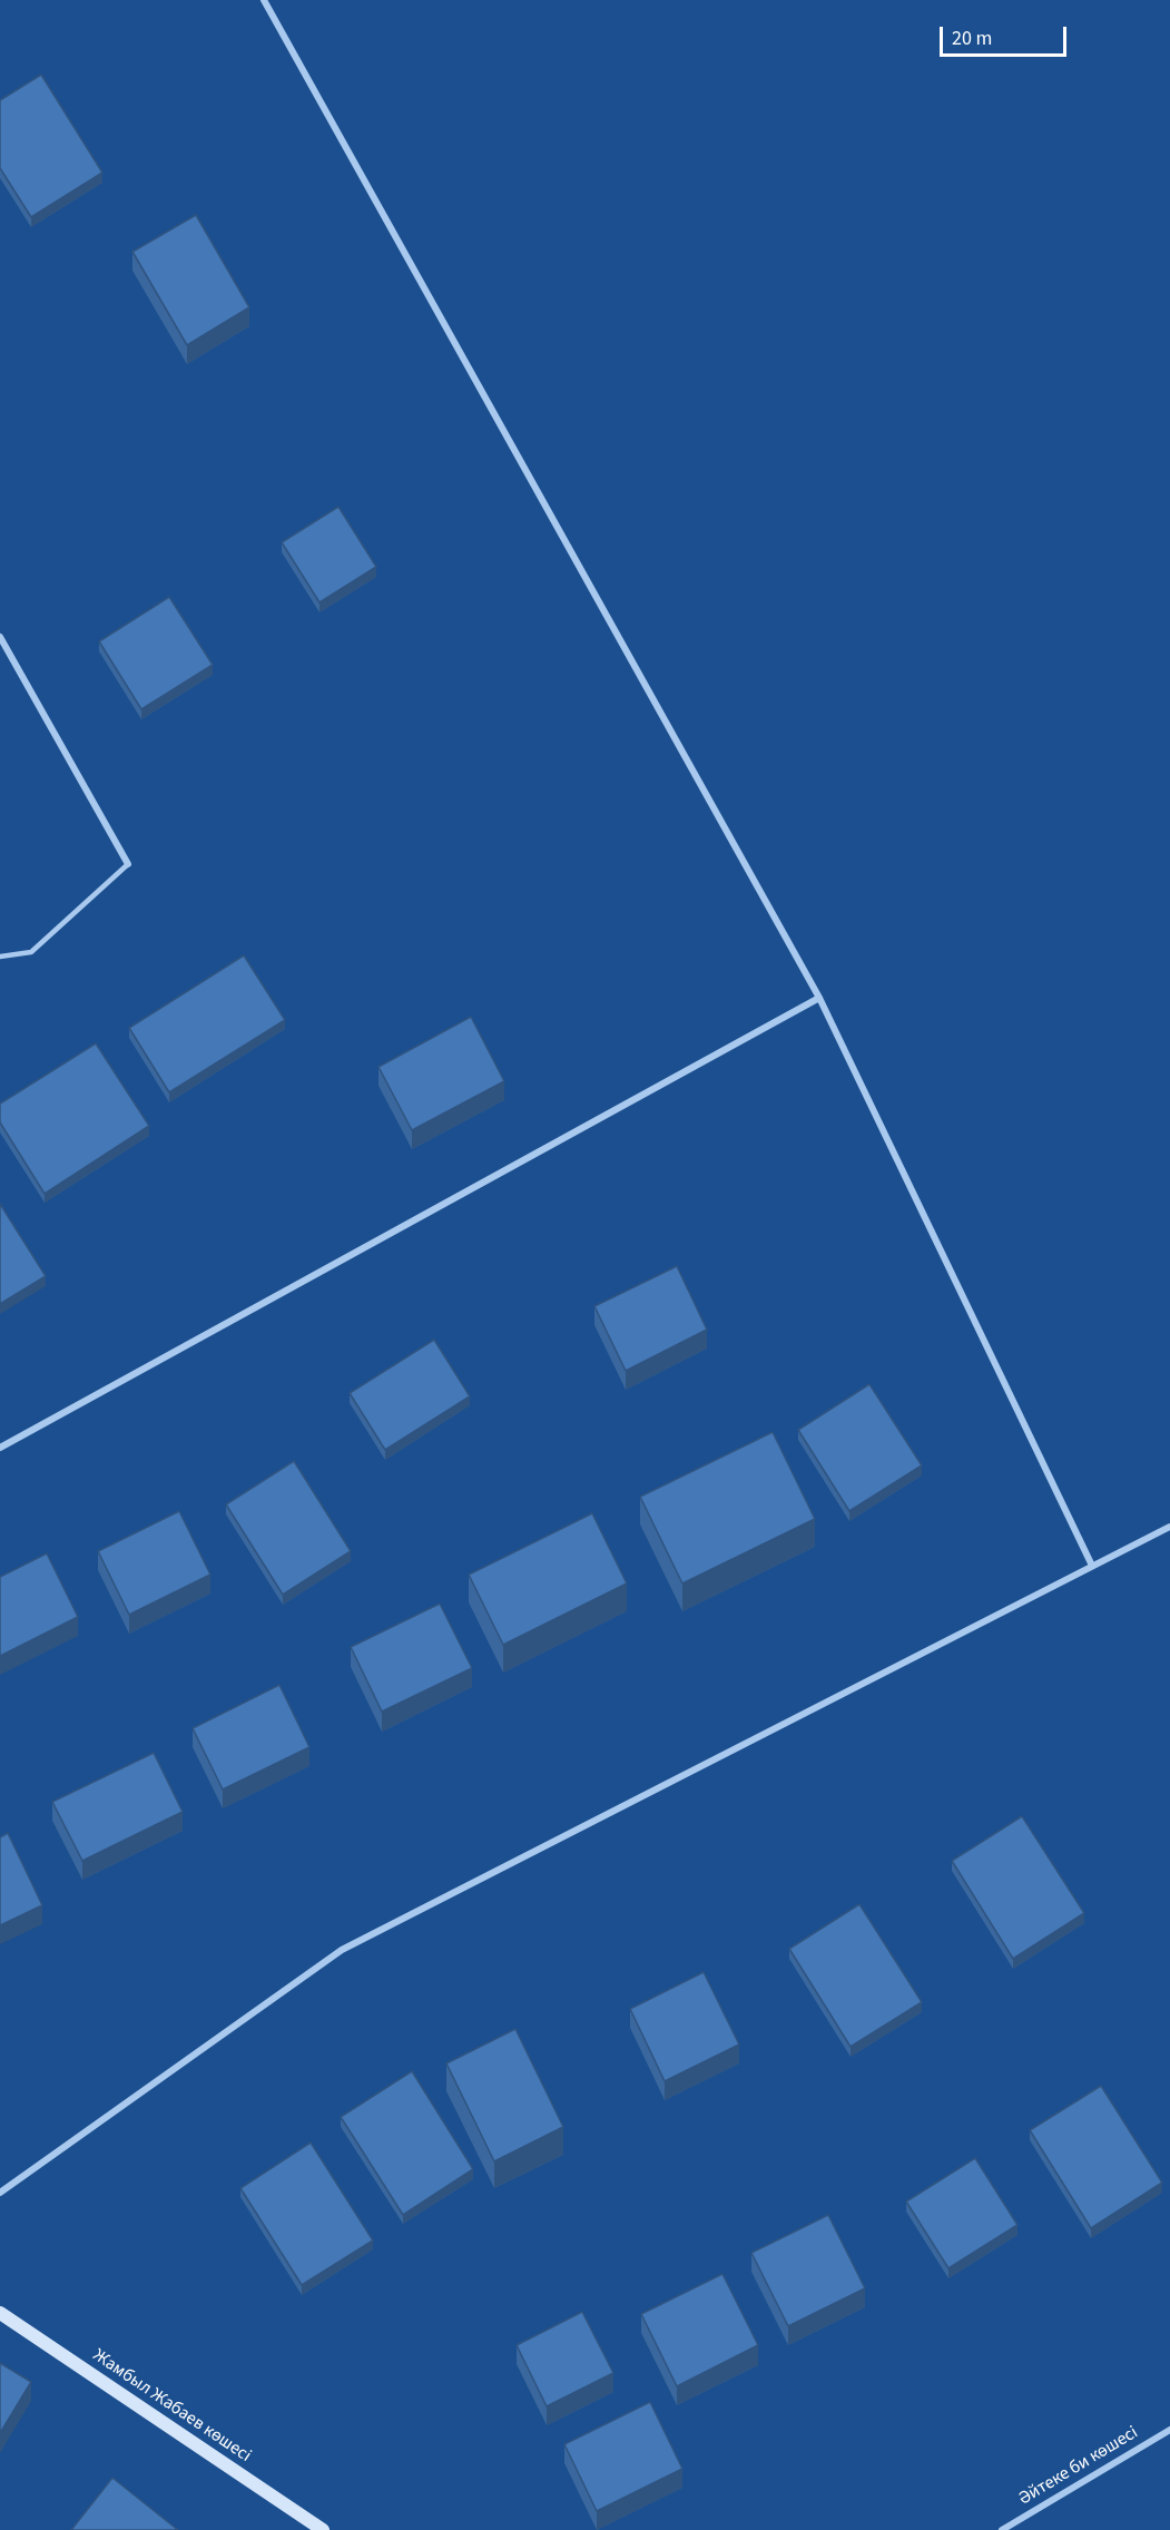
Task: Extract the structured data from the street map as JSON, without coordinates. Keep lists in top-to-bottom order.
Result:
{
  "streets": {
    "street": ["Жамбыл Жабаев көшесі", "Әйтеке би көшесі"]
  },
  "scale_bar": "20 m"
}
